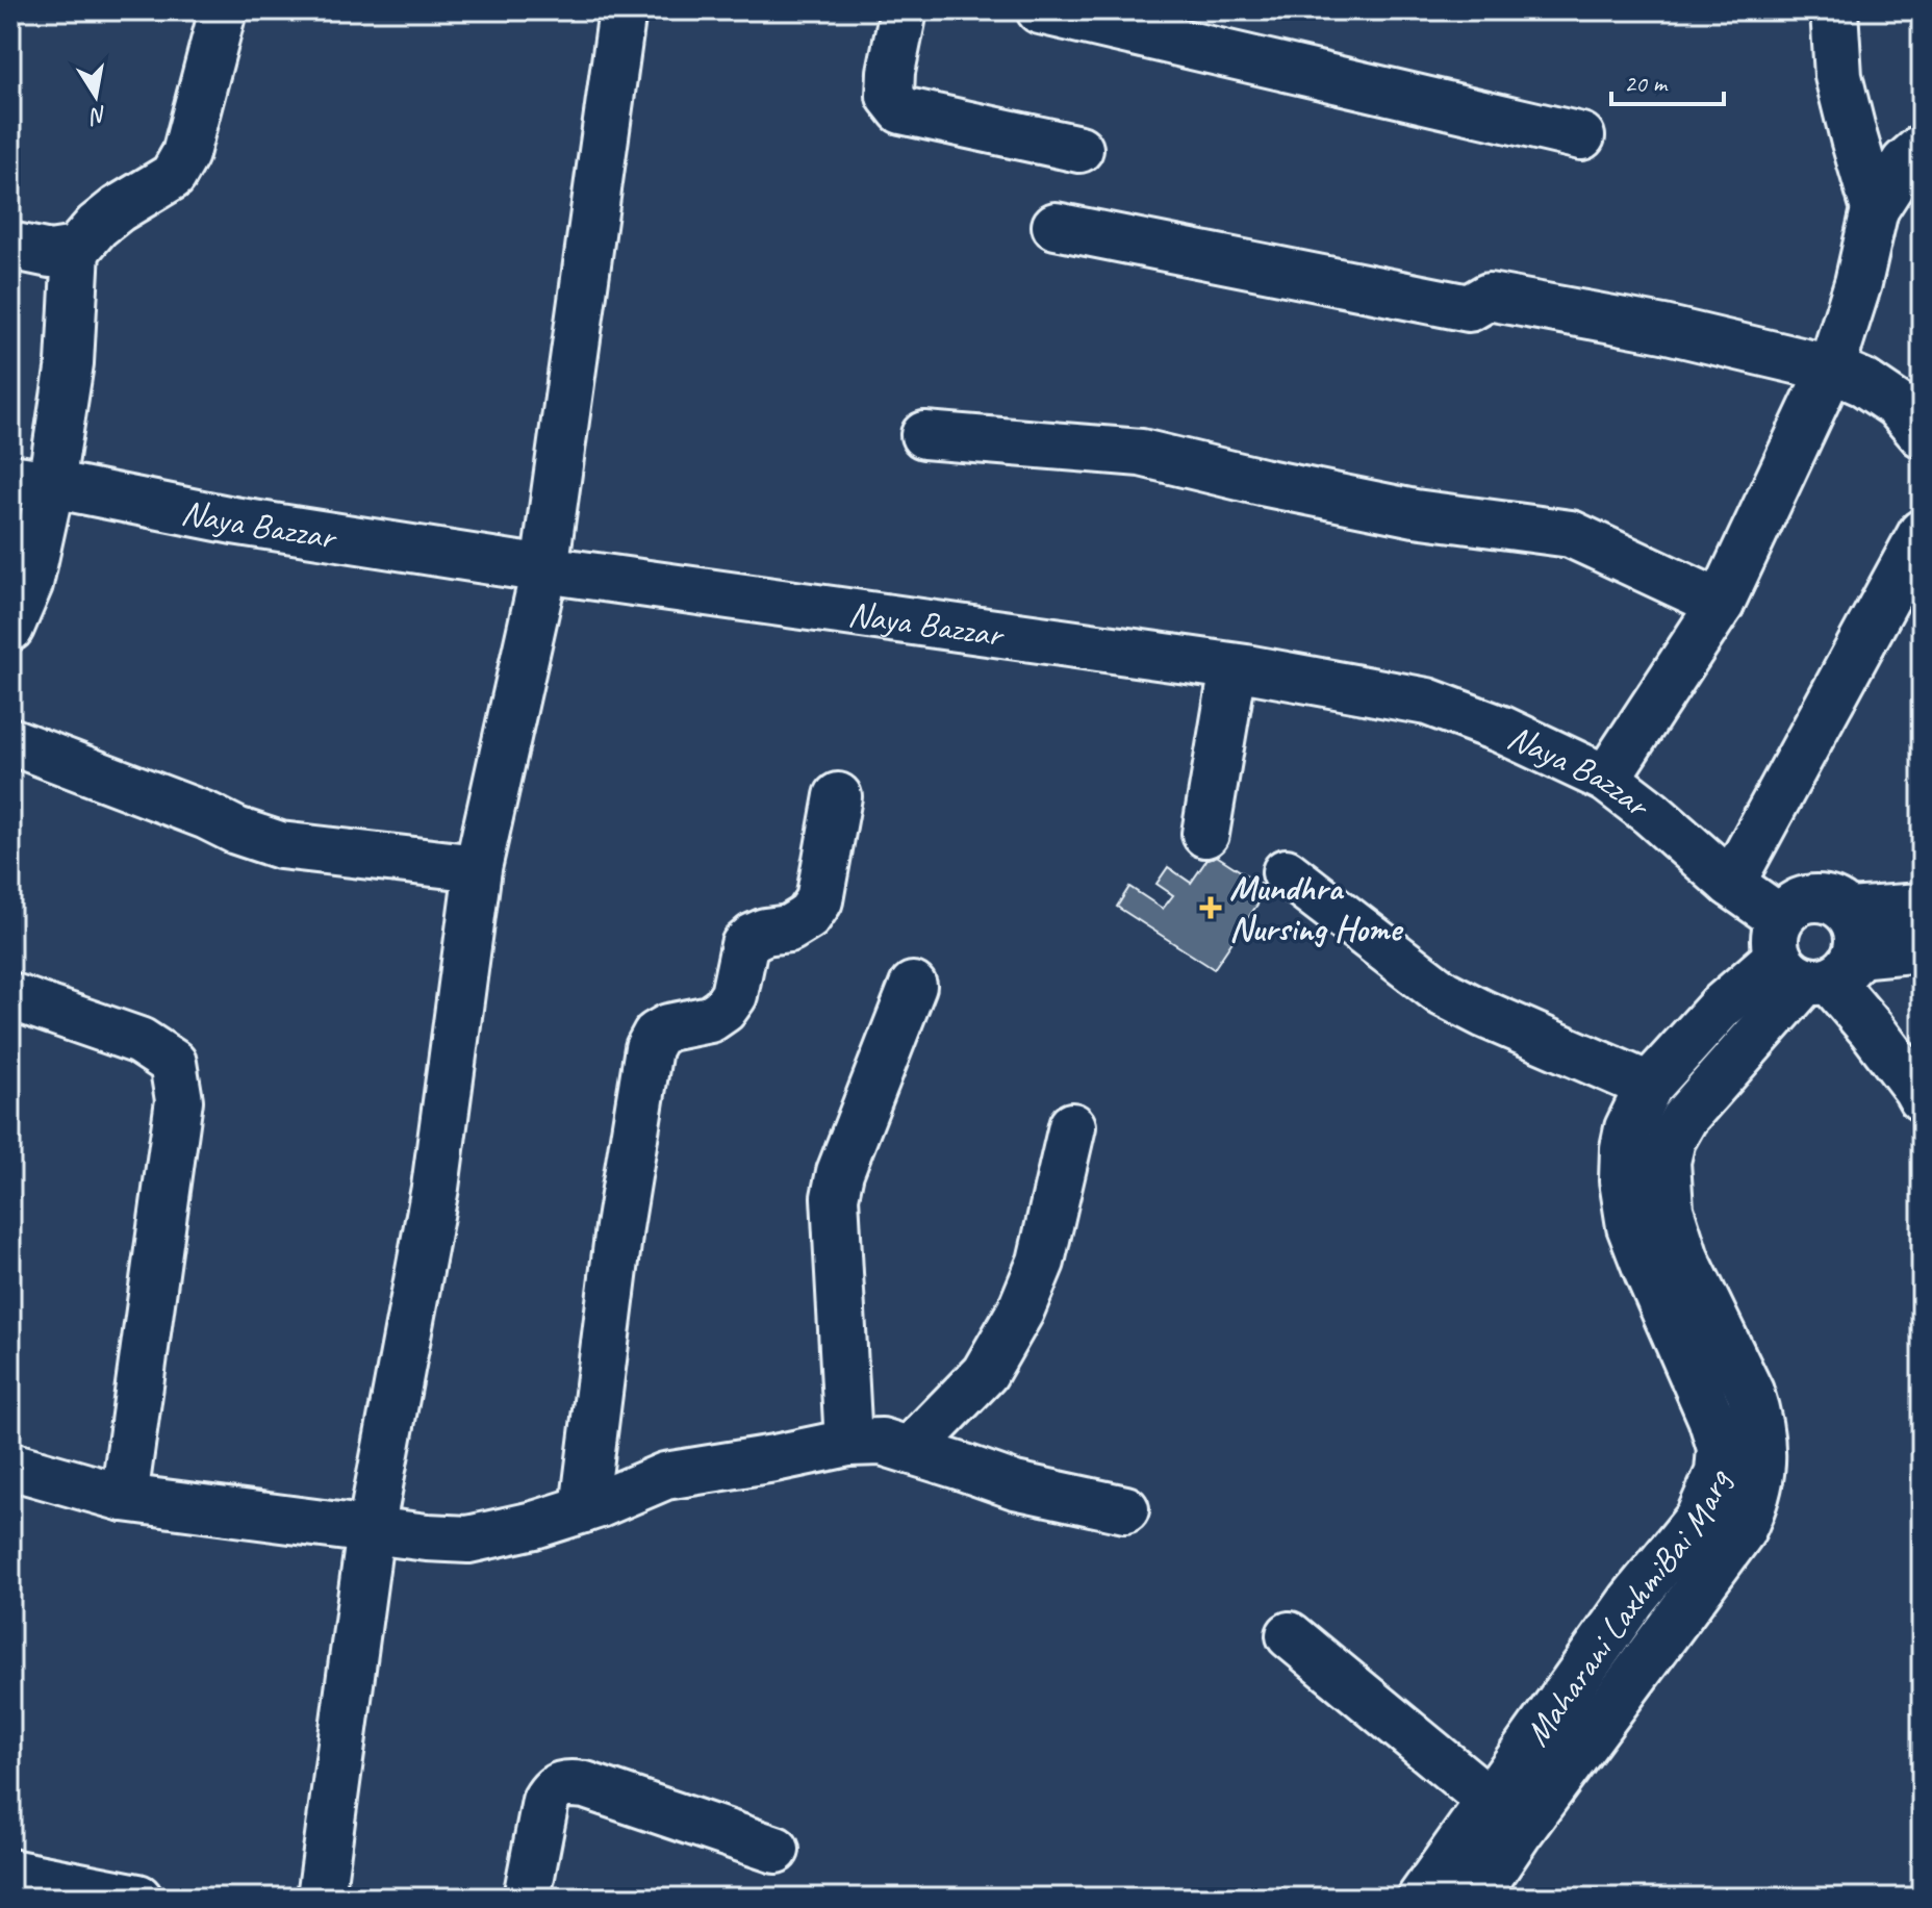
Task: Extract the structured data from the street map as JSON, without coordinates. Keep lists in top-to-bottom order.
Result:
{
  "streets": {
    "street": ["Naya Bazzar", "Maharani LaxhmiBai Marg"]
  },
  "crossings": [
    ["Naya Bazzar", "Maharani LaxhmiBai Marg"]
  ],
  "places": {
    "health": ["Mundhra Nursing Home"]
  },
  "scale_bar": "20 m",
  "north": "bottom"
}
